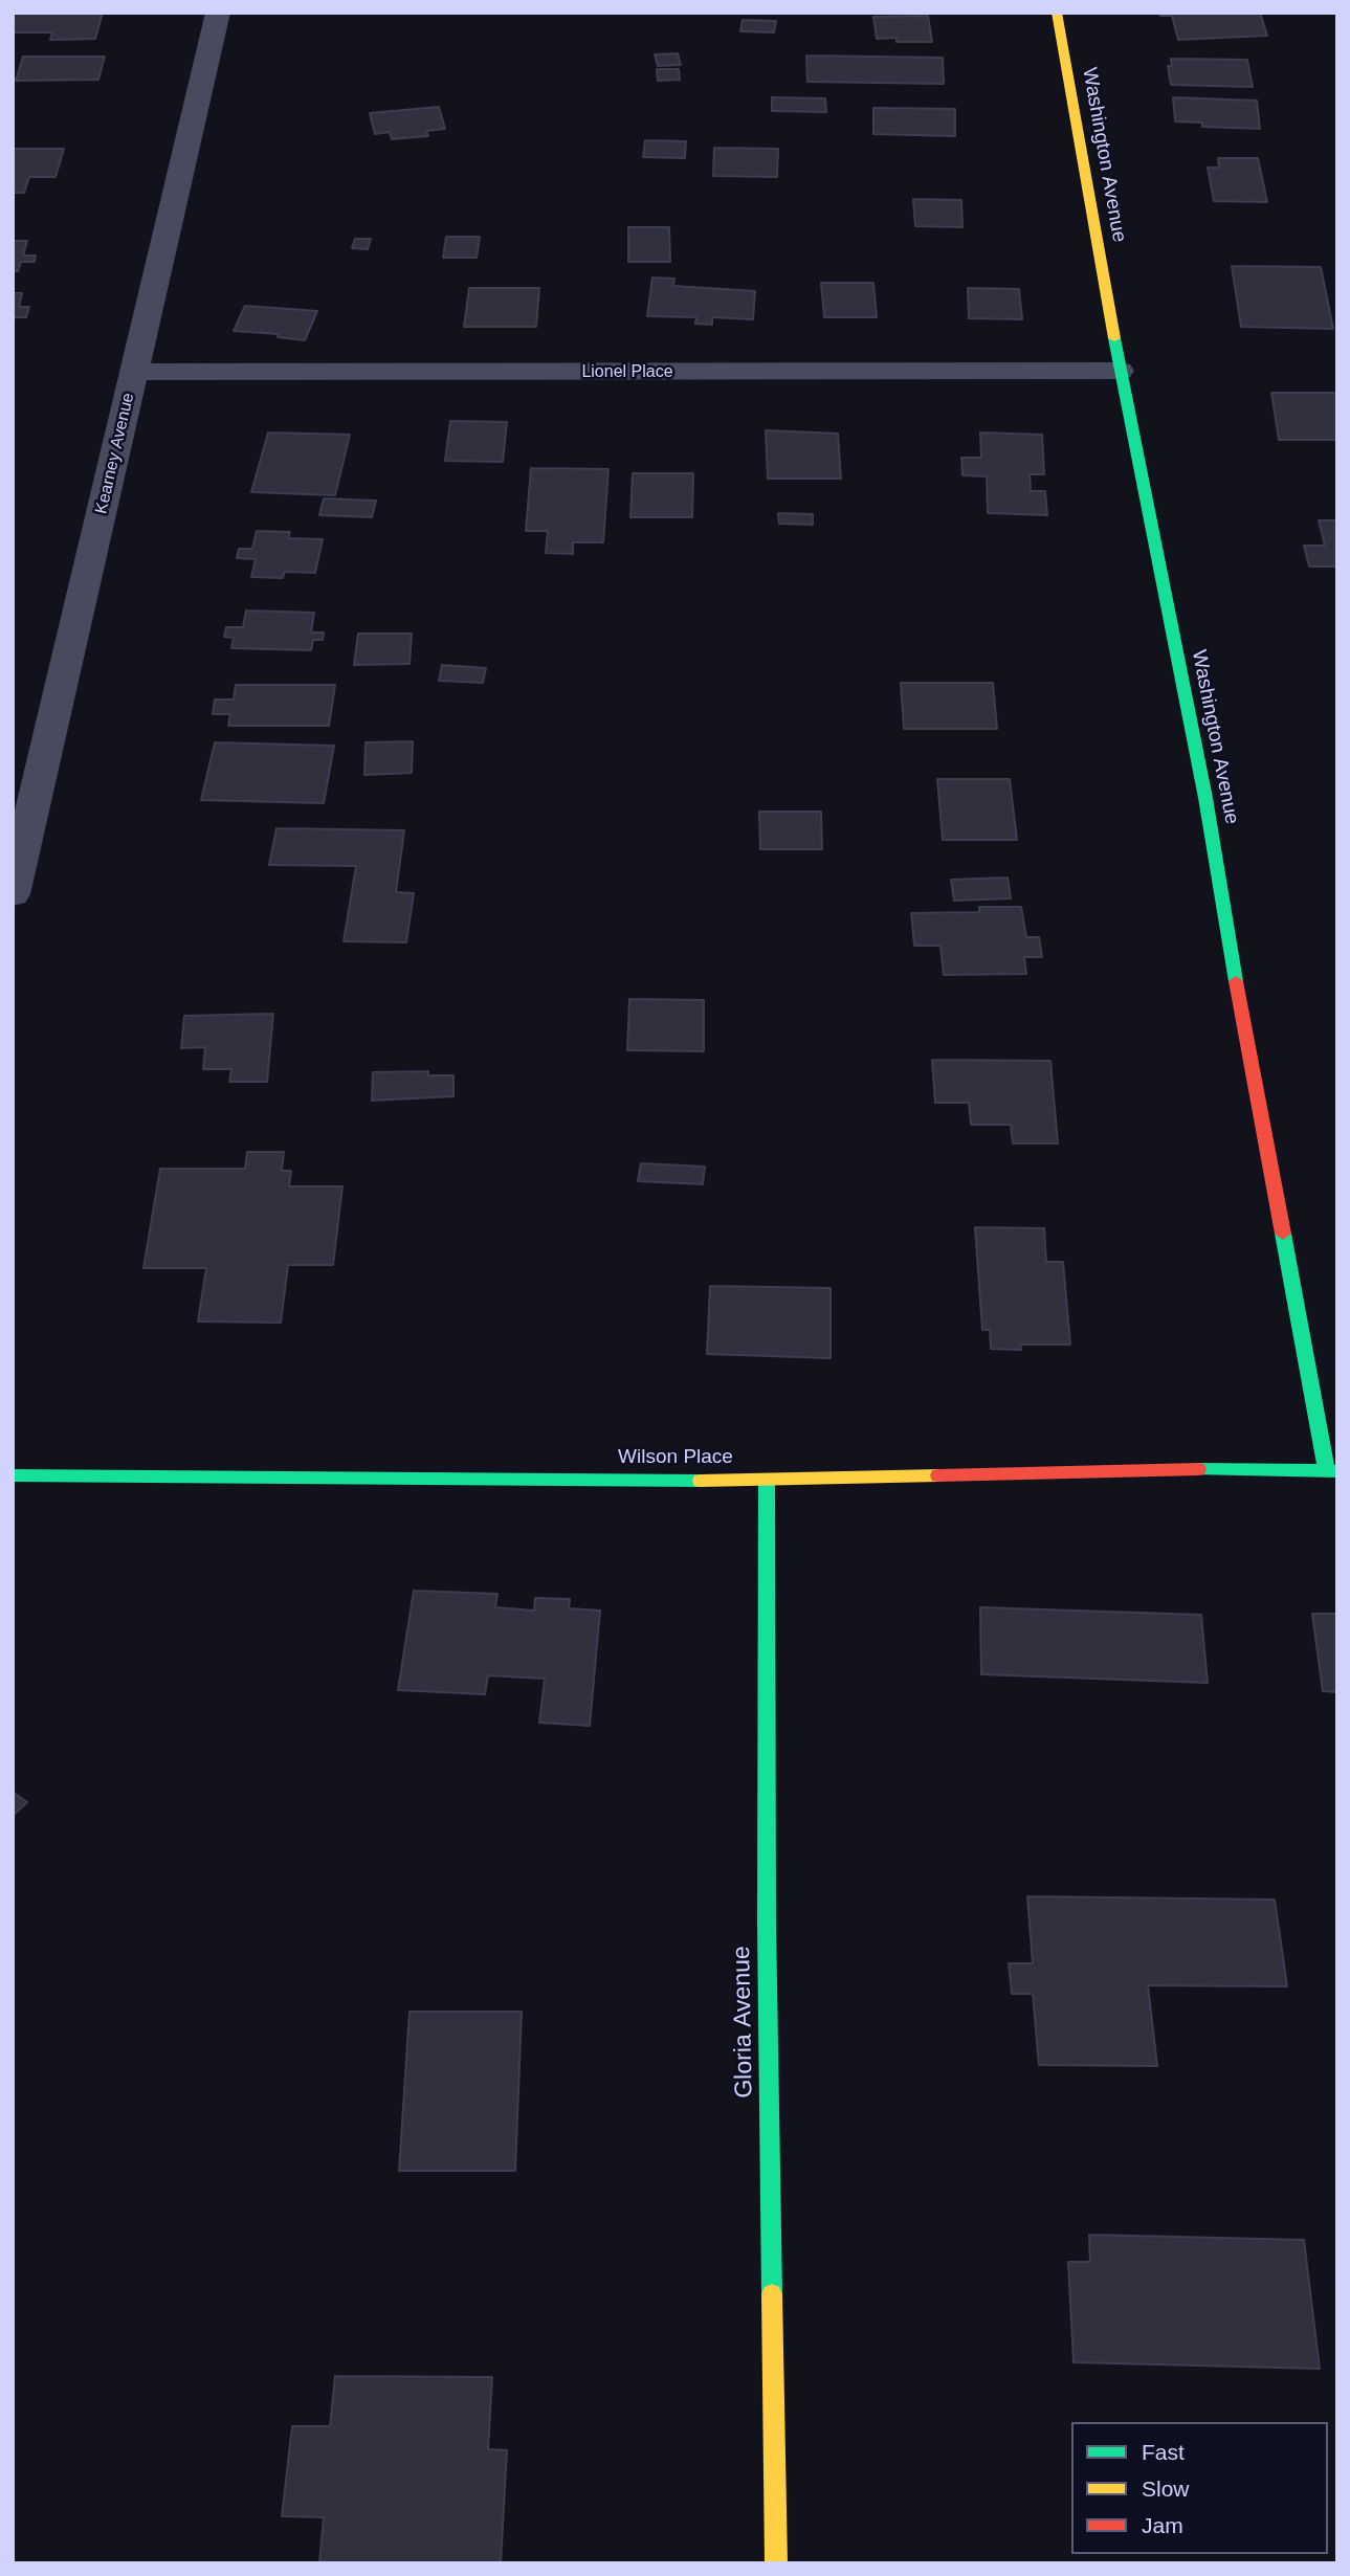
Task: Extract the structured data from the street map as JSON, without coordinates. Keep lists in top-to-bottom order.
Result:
{
  "streets": {
    "street": [
      "Washington Avenue",
      "Lionel Place",
      "Kearney Avenue",
      "Wilson Place",
      "Gloria Avenue"
    ]
  },
  "crossings": [
    ["Washington Avenue", "Lionel Place"],
    ["Washington Avenue", "Wilson Place"],
    ["Lionel Place", "Kearney Avenue"],
    ["Wilson Place", "Gloria Avenue"]
  ],
  "legend": ["Fast", "Slow", "Jam"]
}
